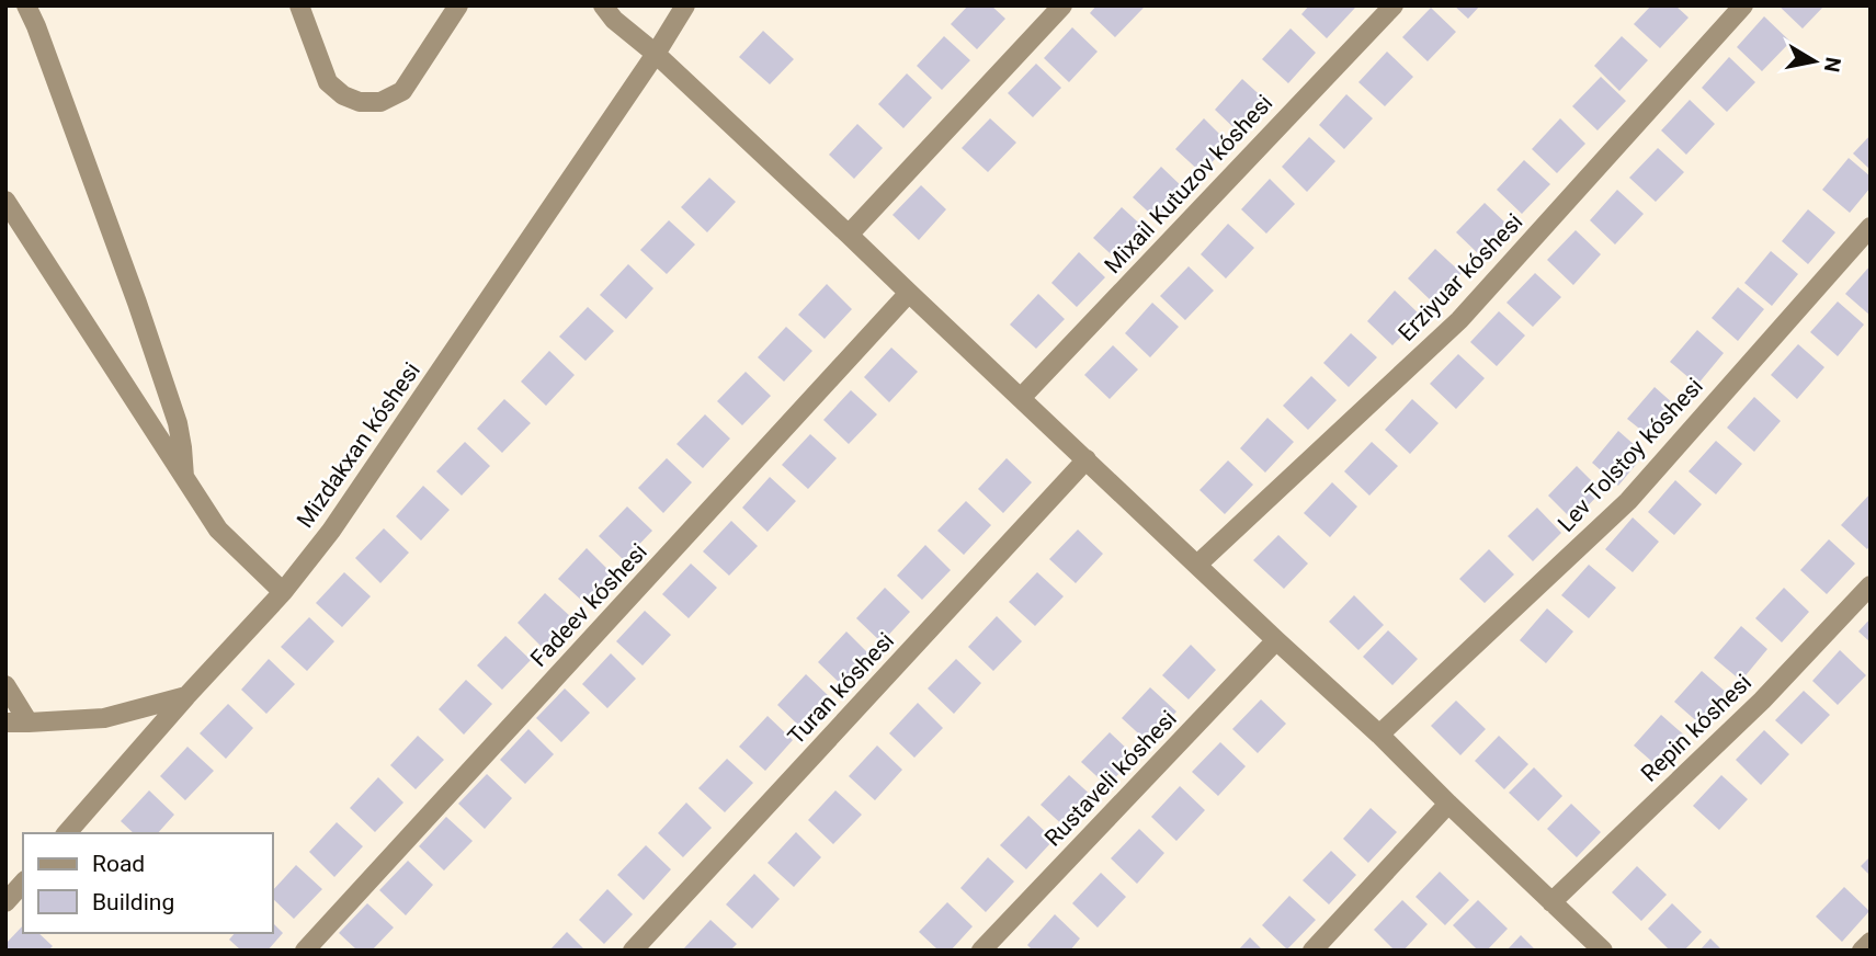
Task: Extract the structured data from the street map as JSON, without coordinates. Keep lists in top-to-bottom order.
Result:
{
  "streets": {
    "street": [
      "Mixail Kutuzov kóshesi",
      "Erziyuar kóshesi",
      "Mizdakxan kóshesi",
      "Lev Tolstoy kóshesi",
      "Fadeev kóshesi",
      "Turan kóshesi",
      "Repin kóshesi",
      "Rustaveli kóshesi"
    ]
  },
  "legend": ["Road", "Building"],
  "north": "right"
}
